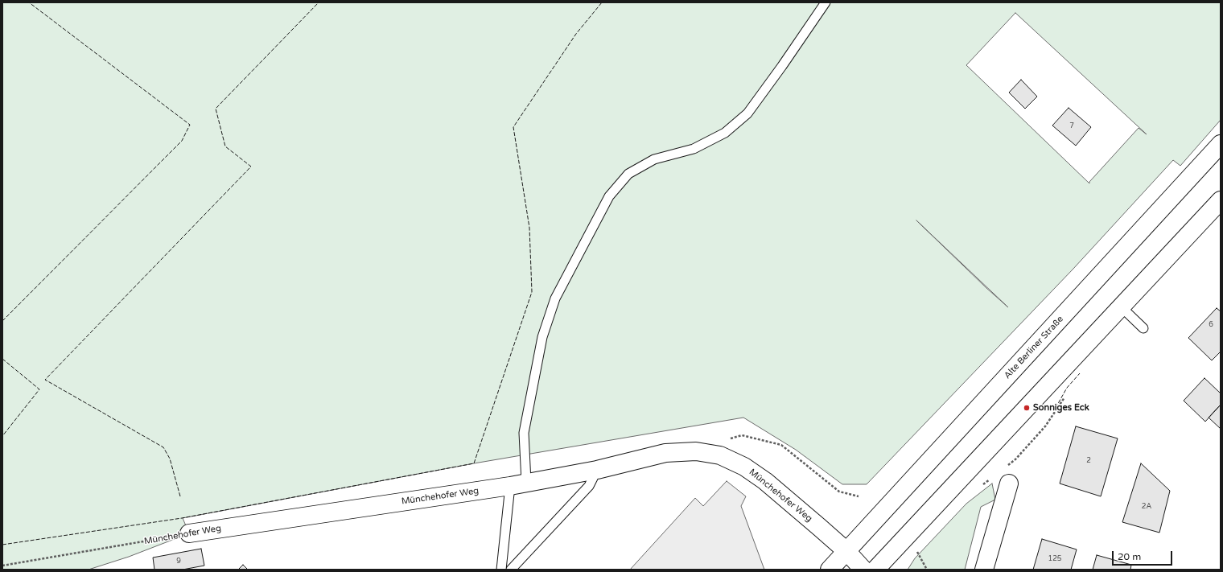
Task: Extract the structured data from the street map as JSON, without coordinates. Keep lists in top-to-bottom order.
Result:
{
  "streets": {
    "main road": ["Alte Berliner Straße", "Münchehofer Weg"]
  },
  "crossings": [
    ["Alte Berliner Straße", "Münchehofer Weg"]
  ],
  "places": ["Sonniges Eck"],
  "house_numbers": [
    "7",
    "6",
    "2",
    "2A",
    "125",
    "9"
  ],
  "scale_bar": "20 m"
}
